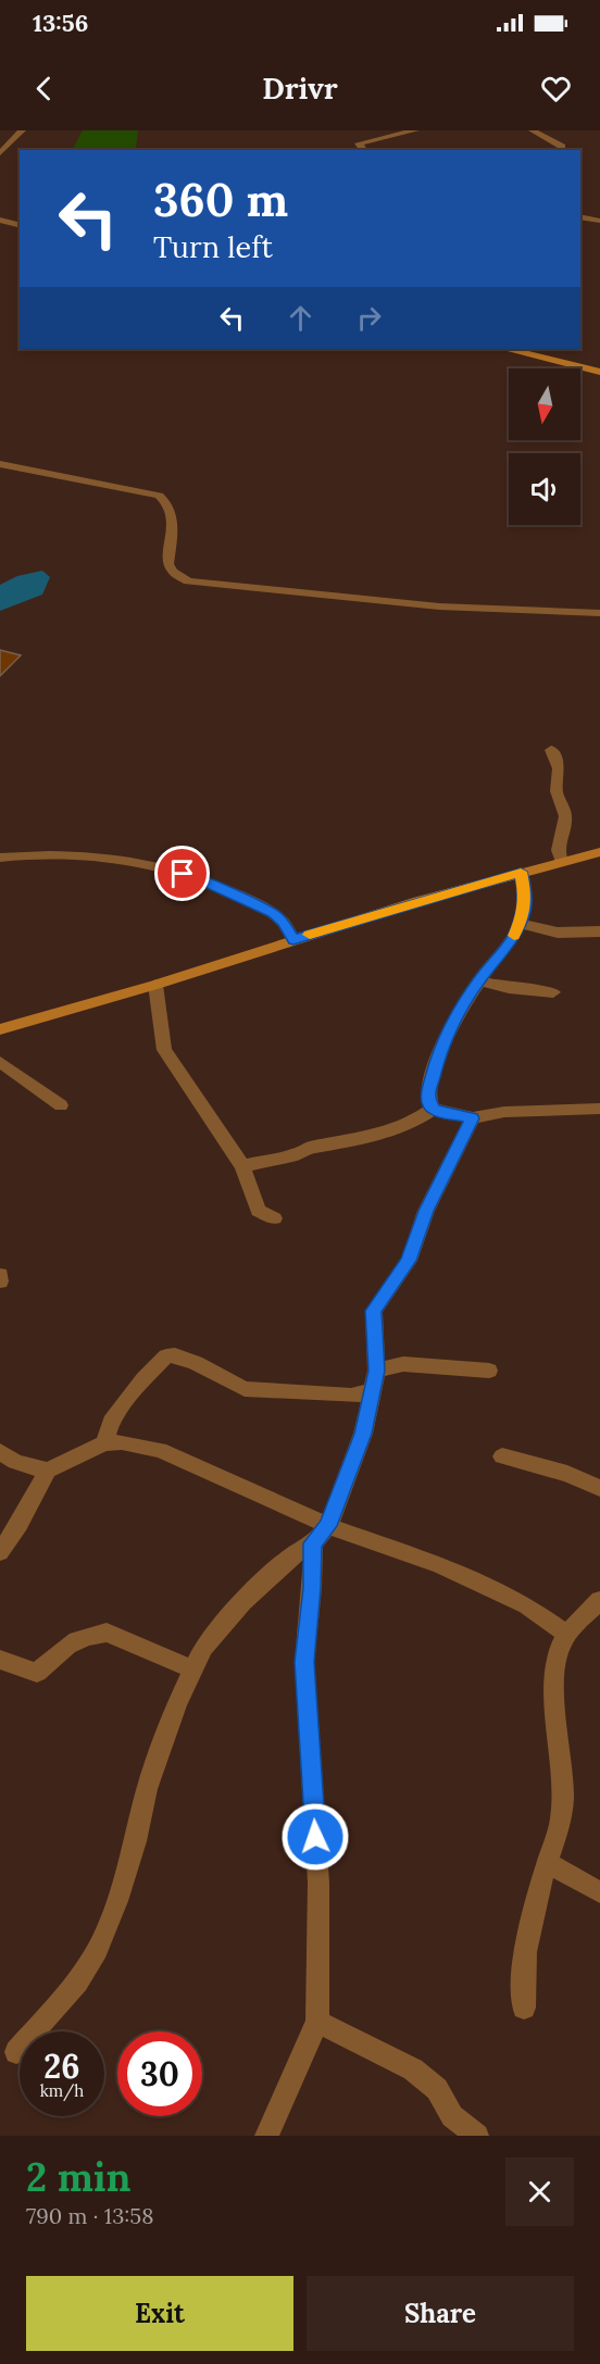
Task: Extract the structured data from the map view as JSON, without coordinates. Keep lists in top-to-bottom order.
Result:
{
  "north": "bottom",
  "page": {
    "status": "13:56",
    "header": "Drivr",
    "turn": ["360 m", "Turn left"],
    "speed": "26 km/h",
    "limit": "30",
    "heading": ["2 min", "790 m · 13:58"],
    "buttons": ["Exit", "Share"]
  }
}
